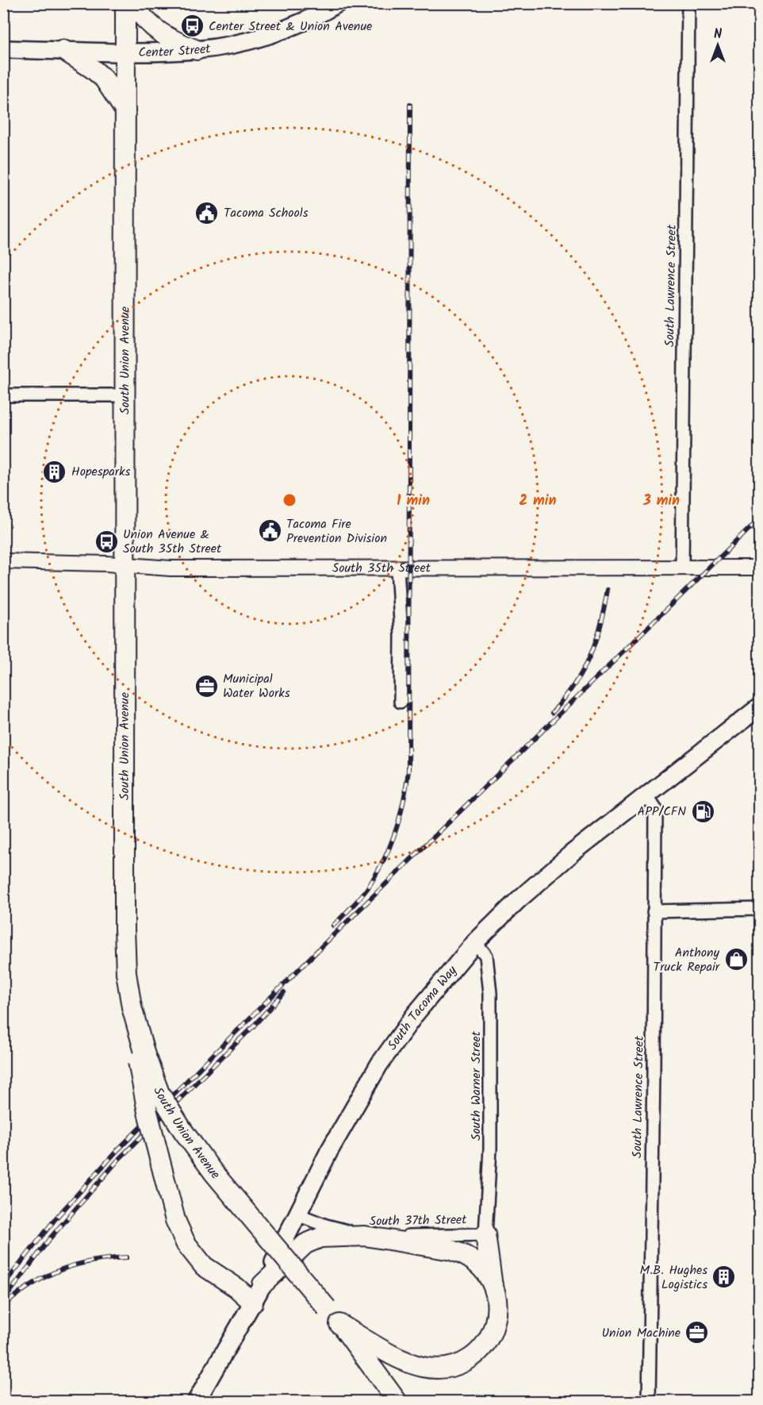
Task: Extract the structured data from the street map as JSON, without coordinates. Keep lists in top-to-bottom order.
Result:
{
  "streets": {
    "main road": ["Center Street", "South Union Avenue", "South Tacoma Way"],
    "street": [
      "South Lawrence Street",
      "South 35th Street",
      "South Warner Street",
      "South 37th Street"
    ]
  },
  "crossings": [
    ["Center Street", "South Union Avenue"],
    ["South Lawrence Street", "South 35th Street"],
    ["South Lawrence Street", "South Tacoma Way"],
    ["South Union Avenue", "South 35th Street"],
    ["South Tacoma Way", "South Warner Street"],
    ["South Tacoma Way", "South 37th Street"],
    ["South Warner Street", "South 37th Street"]
  ],
  "places": {
    "bus stop": ["Center Street & Union Avenue", "Union Avenue & South 35th Street"],
    "public building": ["Tacoma Schools", "Tacoma Fire Prevention Division"],
    "building": ["Hopesparks", "M.B. Hughes Logistics"],
    "office": ["Municipal Water Works", "Union Machine"],
    "fuel station": ["APP/CFN"],
    "shop": ["Anthony Truck Repair"]
  },
  "north": "top",
  "rings": ["1 min", "2 min", "3 min"]
}
